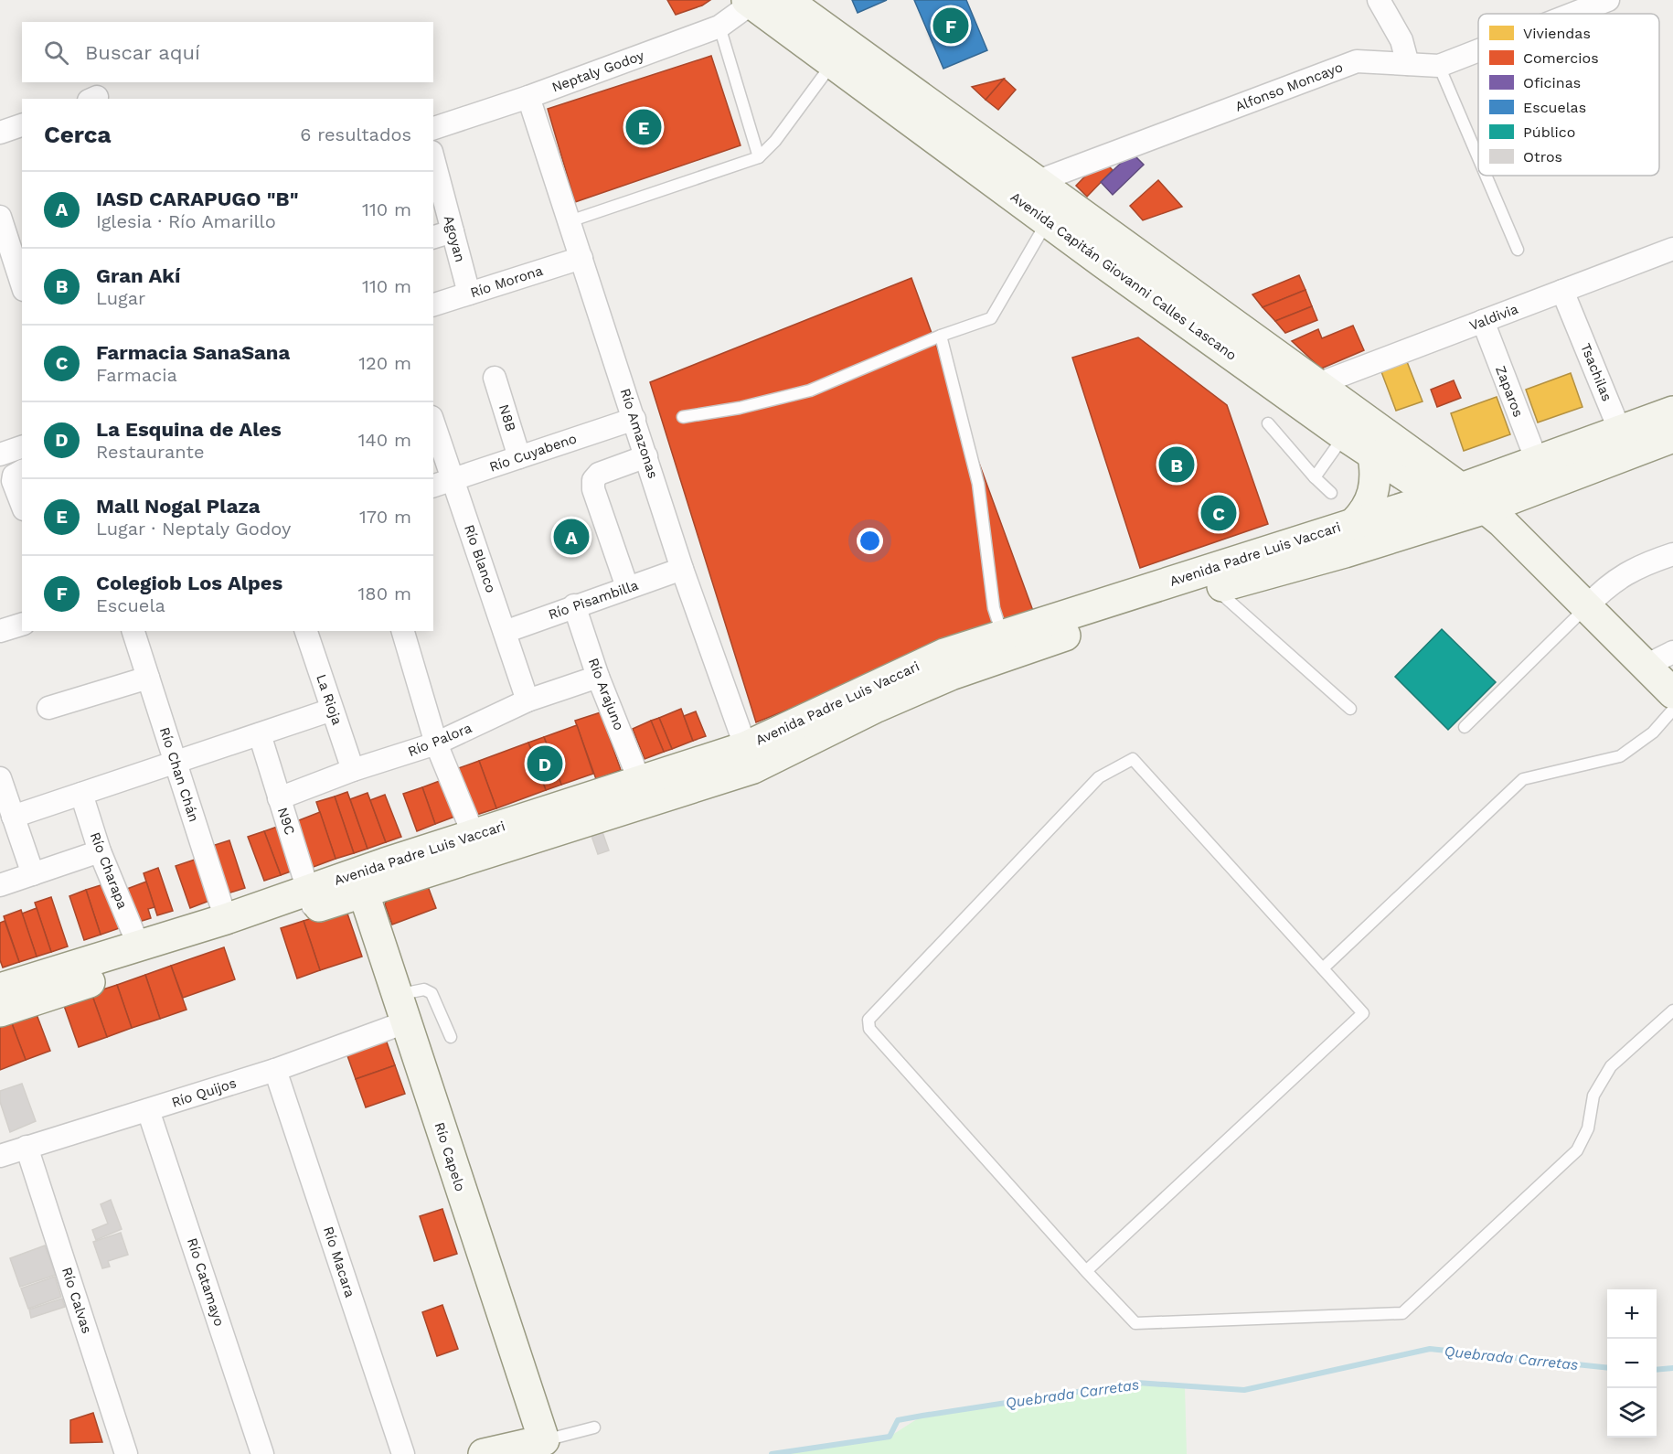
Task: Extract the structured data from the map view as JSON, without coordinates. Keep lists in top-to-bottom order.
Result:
{
  "streets": {
    "main road": ["Avenida Capitán Giovanni Calles Lascano", "Avenida Padre Luis Vaccari", "Río Capelo"],
    "street": [
      "Neptaly Godoy",
      "Alfonso Moncayo",
      "Agoyan",
      "Río Morona",
      "Valdivia",
      "Tsachilas",
      "Zaparos",
      "N8B",
      "Río Amazonas",
      "Río Cuyabeno",
      "Río Blanco",
      "Río Pisambilla",
      "Río Arajuno",
      "La Rioja",
      "Río Palora",
      "Río Chan Chán",
      "N9C",
      "Río Charapa",
      "Río Quijos",
      "Río Macara",
      "Río Catamayo",
      "Río Calvas"
    ]
  },
  "crossings": [
    ["Neptaly Godoy", "Avenida Capitán Giovanni Calles Lascano"],
    ["Neptaly Godoy", "Río Amazonas"],
    ["Alfonso Moncayo", "Avenida Capitán Giovanni Calles Lascano"],
    ["Agoyan", "Río Morona"],
    ["Avenida Capitán Giovanni Calles Lascano", "Valdivia"],
    ["Avenida Capitán Giovanni Calles Lascano", "Avenida Padre Luis Vaccari"],
    ["Río Morona", "Río Amazonas"],
    ["Valdivia", "Tsachilas"],
    ["Valdivia", "Zaparos"],
    ["Tsachilas", "Avenida Padre Luis Vaccari"],
    ["Zaparos", "Avenida Padre Luis Vaccari"],
    ["N8B", "Río Cuyabeno"],
    ["Río Amazonas", "Río Cuyabeno"],
    ["Río Amazonas", "Avenida Padre Luis Vaccari"],
    ["Río Amazonas", "Río Pisambilla"],
    ["Río Cuyabeno", "Río Blanco"],
    ["Avenida Padre Luis Vaccari", "Río Arajuno"],
    ["Avenida Padre Luis Vaccari", "Río Chan Chán"],
    ["Avenida Padre Luis Vaccari", "N9C"],
    ["Avenida Padre Luis Vaccari", "Río Charapa"],
    ["Avenida Padre Luis Vaccari", "Río Capelo"],
    ["Río Blanco", "Río Pisambilla"],
    ["Río Blanco", "Río Palora"],
    ["Río Pisambilla", "Río Arajuno"],
    ["Río Arajuno", "Río Palora"],
    ["La Rioja", "Río Palora"],
    ["Río Palora", "N9C"],
    ["Río Quijos", "Río Capelo"],
    ["Río Quijos", "Río Macara"],
    ["Río Quijos", "Río Catamayo"],
    ["Río Quijos", "Río Calvas"]
  ],
  "water": ["Quebrada Carretas"],
  "legend": [
    "Viviendas",
    "Comercios",
    "Oficinas",
    "Escuelas",
    "Público",
    "Otros"
  ],
  "page": {
    "pins": [
      "F",
      "E",
      "B",
      "C",
      "A",
      "D"
    ],
    "search": "Buscar aquí",
    "heading": ["Cerca", "6 resultados"],
    "list": [
      {
        "mark": "A",
        "name": "IASD CARAPUGO \"B\"",
        "note": "Iglesia · Río Amarillo",
        "value": "110 m"
      },
      {
        "mark": "B",
        "name": "Gran Akí",
        "note": "Lugar",
        "value": "110 m"
      },
      {
        "mark": "C",
        "name": "Farmacia SanaSana",
        "note": "Farmacia",
        "value": "120 m"
      },
      {
        "mark": "D",
        "name": "La Esquina de Ales",
        "note": "Restaurante",
        "value": "140 m"
      },
      {
        "mark": "E",
        "name": "Mall Nogal Plaza",
        "note": "Lugar · Neptaly Godoy",
        "value": "170 m"
      },
      {
        "mark": "F",
        "name": "Colegiob Los Alpes",
        "note": "Escuela",
        "value": "180 m"
      }
    ],
    "map_buttons": ["+", "−"]
  }
}
